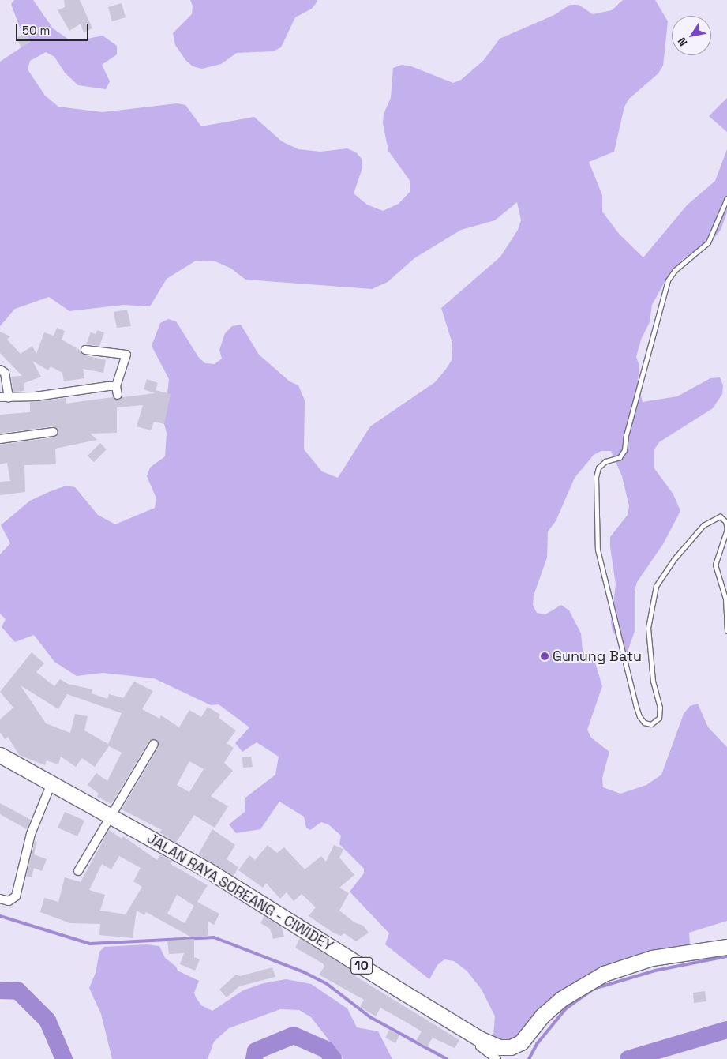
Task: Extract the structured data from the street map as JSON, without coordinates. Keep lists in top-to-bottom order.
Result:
{
  "streets": {
    "highway": ["JALAN RAYA SOREANG - CIWIDEY", "10"]
  },
  "places": ["Gunung Batu"],
  "scale_bar": "50 m",
  "north": "bottom left"
}
